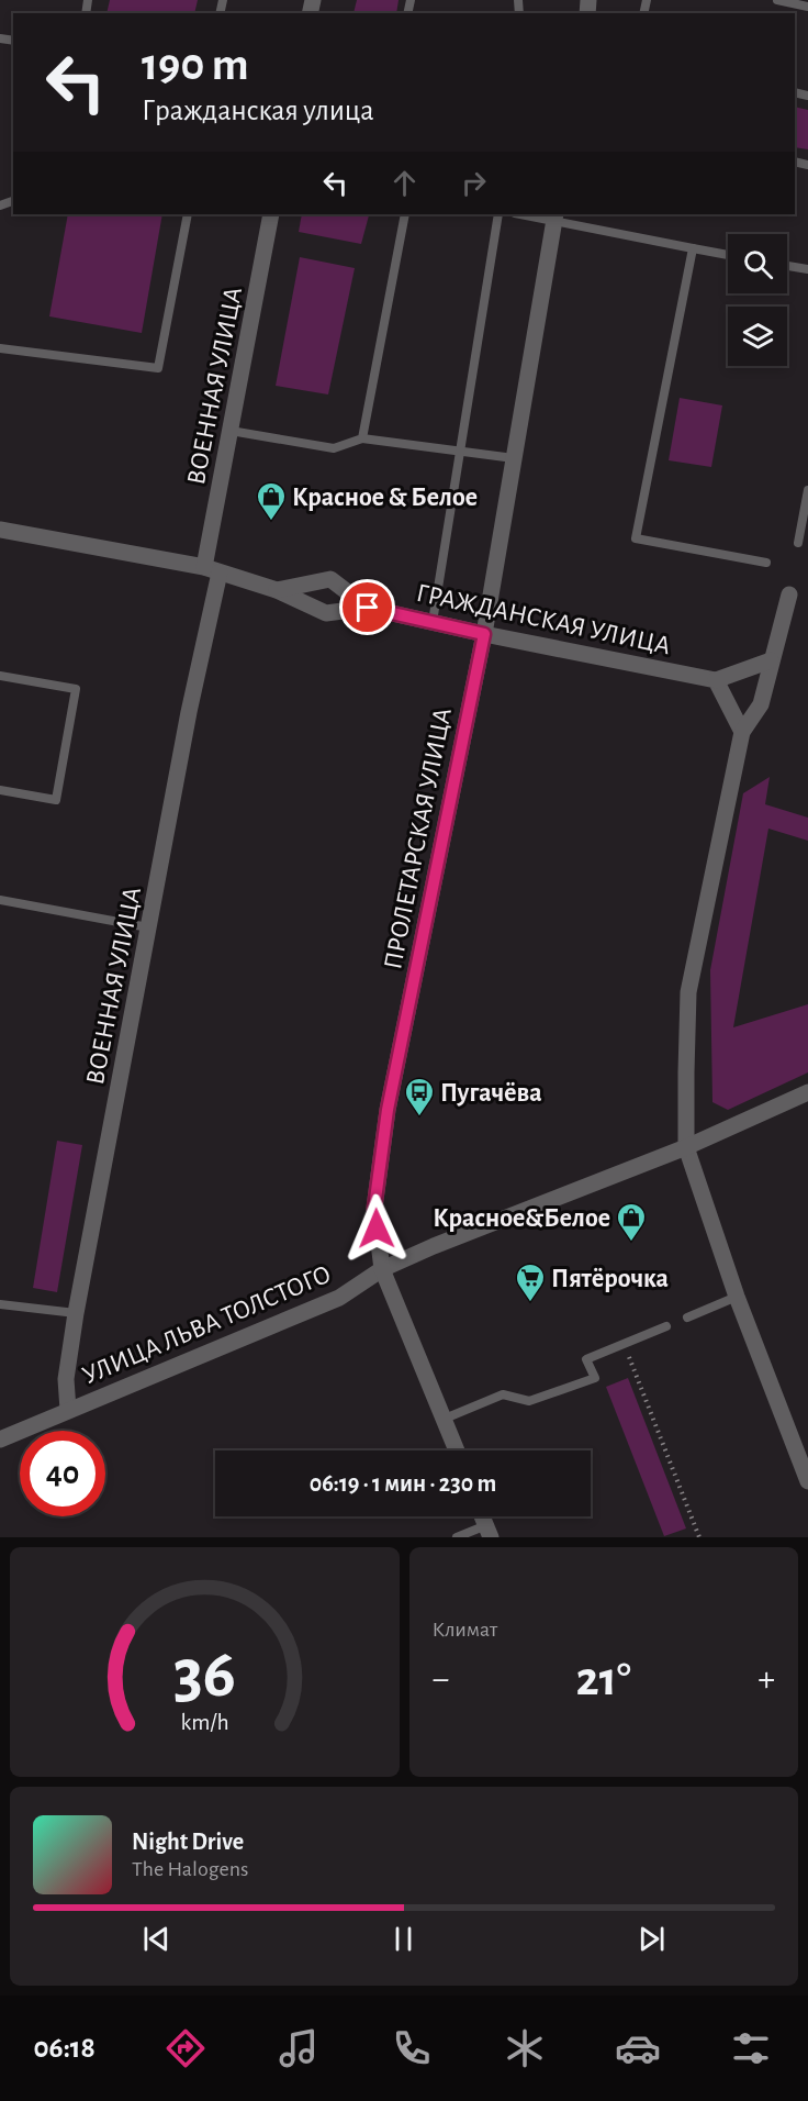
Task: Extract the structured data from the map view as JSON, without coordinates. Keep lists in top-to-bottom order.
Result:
{
  "streets": {
    "street": [
      "ВОЕННАЯ УЛИЦА",
      "ГРАЖДАНСКАЯ УЛИЦА",
      "ПРОЛЕТАРСКАЯ УЛИЦА",
      "УЛИЦА ЛЬВА ТОЛСТОГО"
    ]
  },
  "crossings": [
    ["ВОЕННАЯ УЛИЦА", "ГРАЖДАНСКАЯ УЛИЦА"],
    ["ВОЕННАЯ УЛИЦА", "УЛИЦА ЛЬВА ТОЛСТОГО"],
    ["ГРАЖДАНСКАЯ УЛИЦА", "ПРОЛЕТАРСКАЯ УЛИЦА"],
    ["ПРОЛЕТАРСКАЯ УЛИЦА", "УЛИЦА ЛЬВА ТОЛСТОГО"]
  ],
  "places": {
    "shop": ["Красное & Белое", "Красное&Белое"],
    "bus stop": ["Пугачёва"],
    "supermarket": ["Пятёрочка"]
  },
  "page": {
    "turn": ["190 m", "Гражданская улица"],
    "limit": "40",
    "trip": "06:19 · 1 мин · 230 m",
    "tile": "Климат",
    "heat": ["−", "21°", "+"],
    "song": ["Night Drive", "The Halogens"],
    "tabs": "06:18",
    "gauge": ["36", "km/h"]
  }
}
